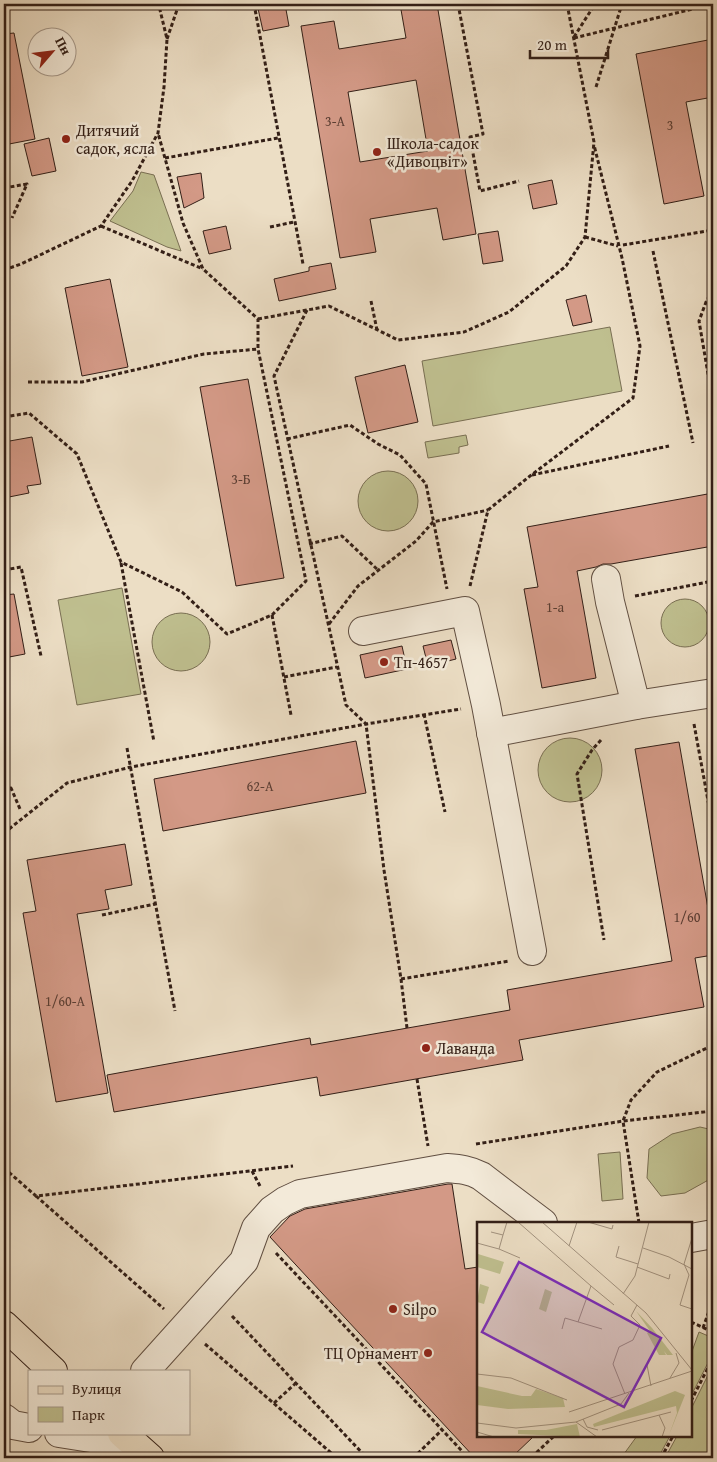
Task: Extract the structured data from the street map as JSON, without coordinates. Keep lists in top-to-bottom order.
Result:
{
  "places": [
    "Дитячий садок, ясла",
    "Школа-садок «Дивоцвіт»",
    "Тп-4657",
    "Лаванда",
    "Silpo",
    "ТЦ Орнамент"
  ],
  "house_numbers": [
    "3-А",
    "3",
    "3-Б",
    "1-а",
    "62-А",
    "1/60",
    "1/60-А"
  ],
  "legend": ["Вулиця", "Парк"],
  "scale_bar": "20 m",
  "north": "top right"
}
